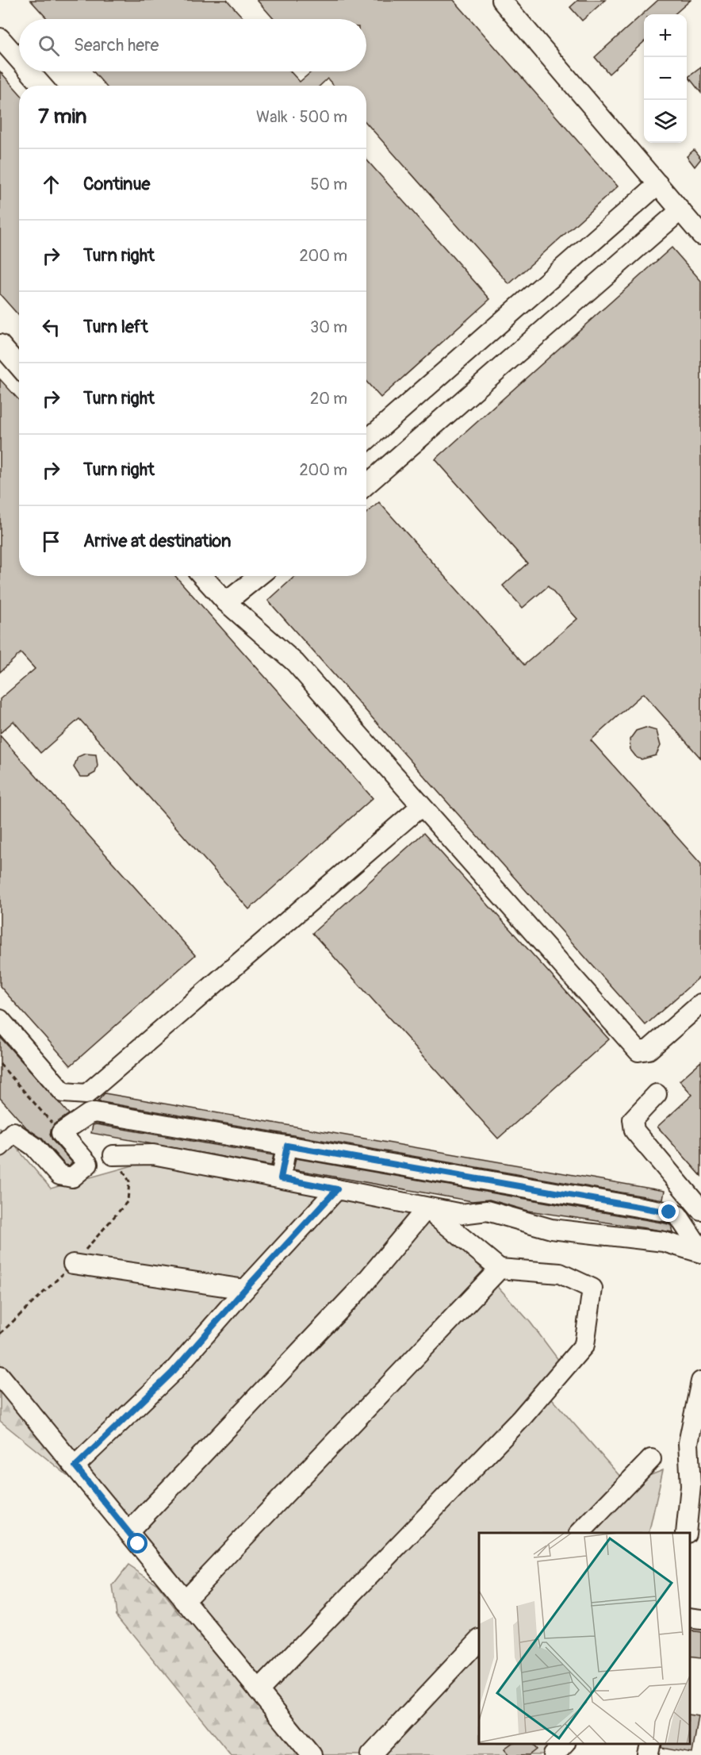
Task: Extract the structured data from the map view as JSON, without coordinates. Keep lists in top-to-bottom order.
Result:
{
  "page": {
    "map_buttons": ["+", "−"],
    "search": "Search here",
    "heading": ["7 min", "Walk · 500 m"],
    "list": [
      ["Continue", "50 m"],
      ["Turn right", "200 m"],
      ["Turn left", "30 m"],
      ["Turn right", "20 m"],
      ["Turn right", "200 m"],
      "Arrive at destination"
    ]
  }
}
